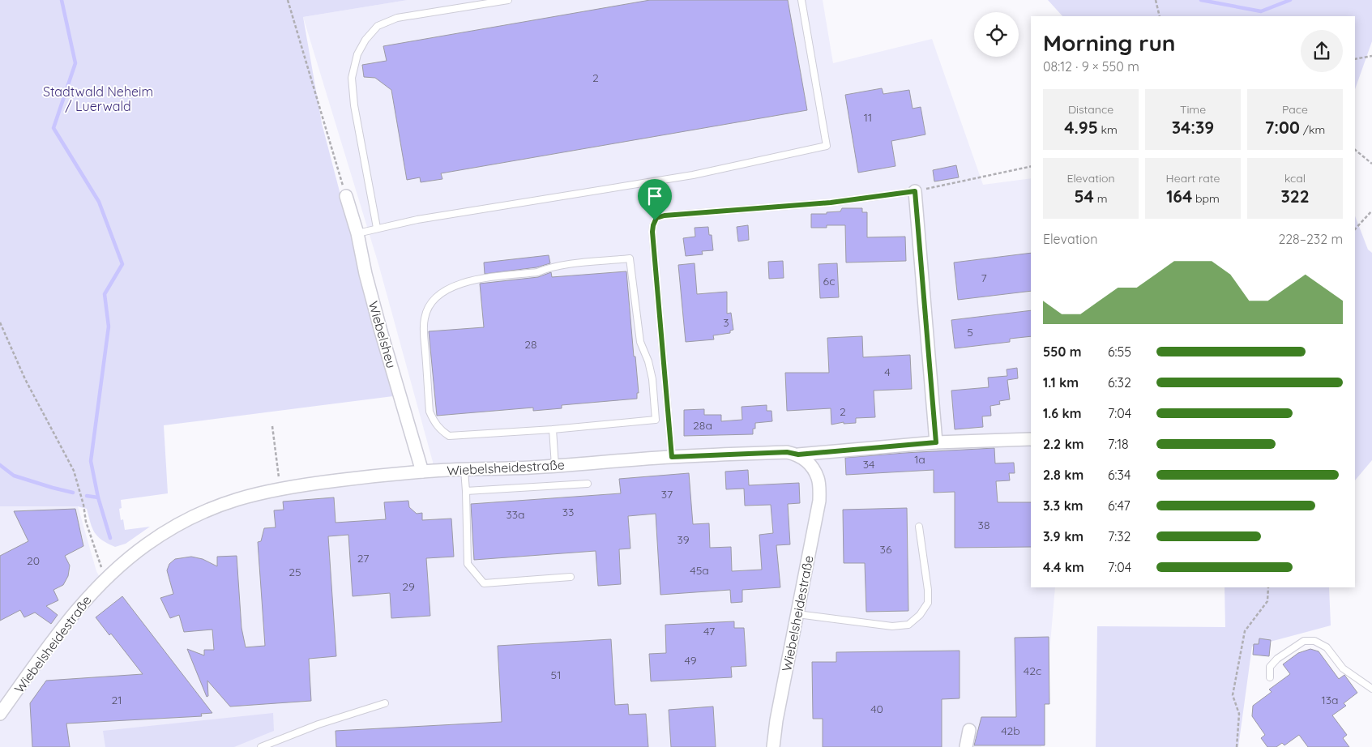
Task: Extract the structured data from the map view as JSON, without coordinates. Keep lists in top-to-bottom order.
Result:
{
  "streets": {
    "street": ["Wiebelsheu", "Wiebelsheidestraße"]
  },
  "crossings": [
    ["Wiebelsheu", "Wiebelsheidestraße"]
  ],
  "parks": ["Stadtwald Neheim / Luerwald"],
  "house_numbers": [
    "2",
    "11",
    "7",
    "6c",
    "3",
    "5",
    "28",
    "4",
    "2",
    "28a",
    "1a",
    "34",
    "37",
    "33",
    "33a",
    "38",
    "39",
    "36",
    "27",
    "20",
    "45a",
    "25",
    "29",
    "47",
    "49",
    "42c",
    "51",
    "21",
    "13a",
    "40",
    "42b"
  ],
  "page": {
    "heading": ["Morning run", "08:12 · 9 × 550 m"],
    "stats": [
      ["Distance", "4.95 km"],
      ["Time", "34:39"],
      ["Pace", "7:00 /km"],
      ["Elevation", "54 m"],
      ["Heart rate", "164 bpm"],
      ["kcal", "322"]
    ],
    "chart": ["Elevation", "228–232 m"],
    "list": [
      {
        "name": "550 m",
        "note": "6:55"
      },
      {
        "name": "1.1 km",
        "note": "6:32"
      },
      {
        "name": "1.6 km",
        "note": "7:04"
      },
      {
        "name": "2.2 km",
        "note": "7:18"
      },
      {
        "name": "2.8 km",
        "note": "6:34"
      },
      {
        "name": "3.3 km",
        "note": "6:47"
      },
      {
        "name": "3.9 km",
        "note": "7:32"
      },
      {
        "name": "4.4 km",
        "note": "7:04"
      }
    ]
  }
}
